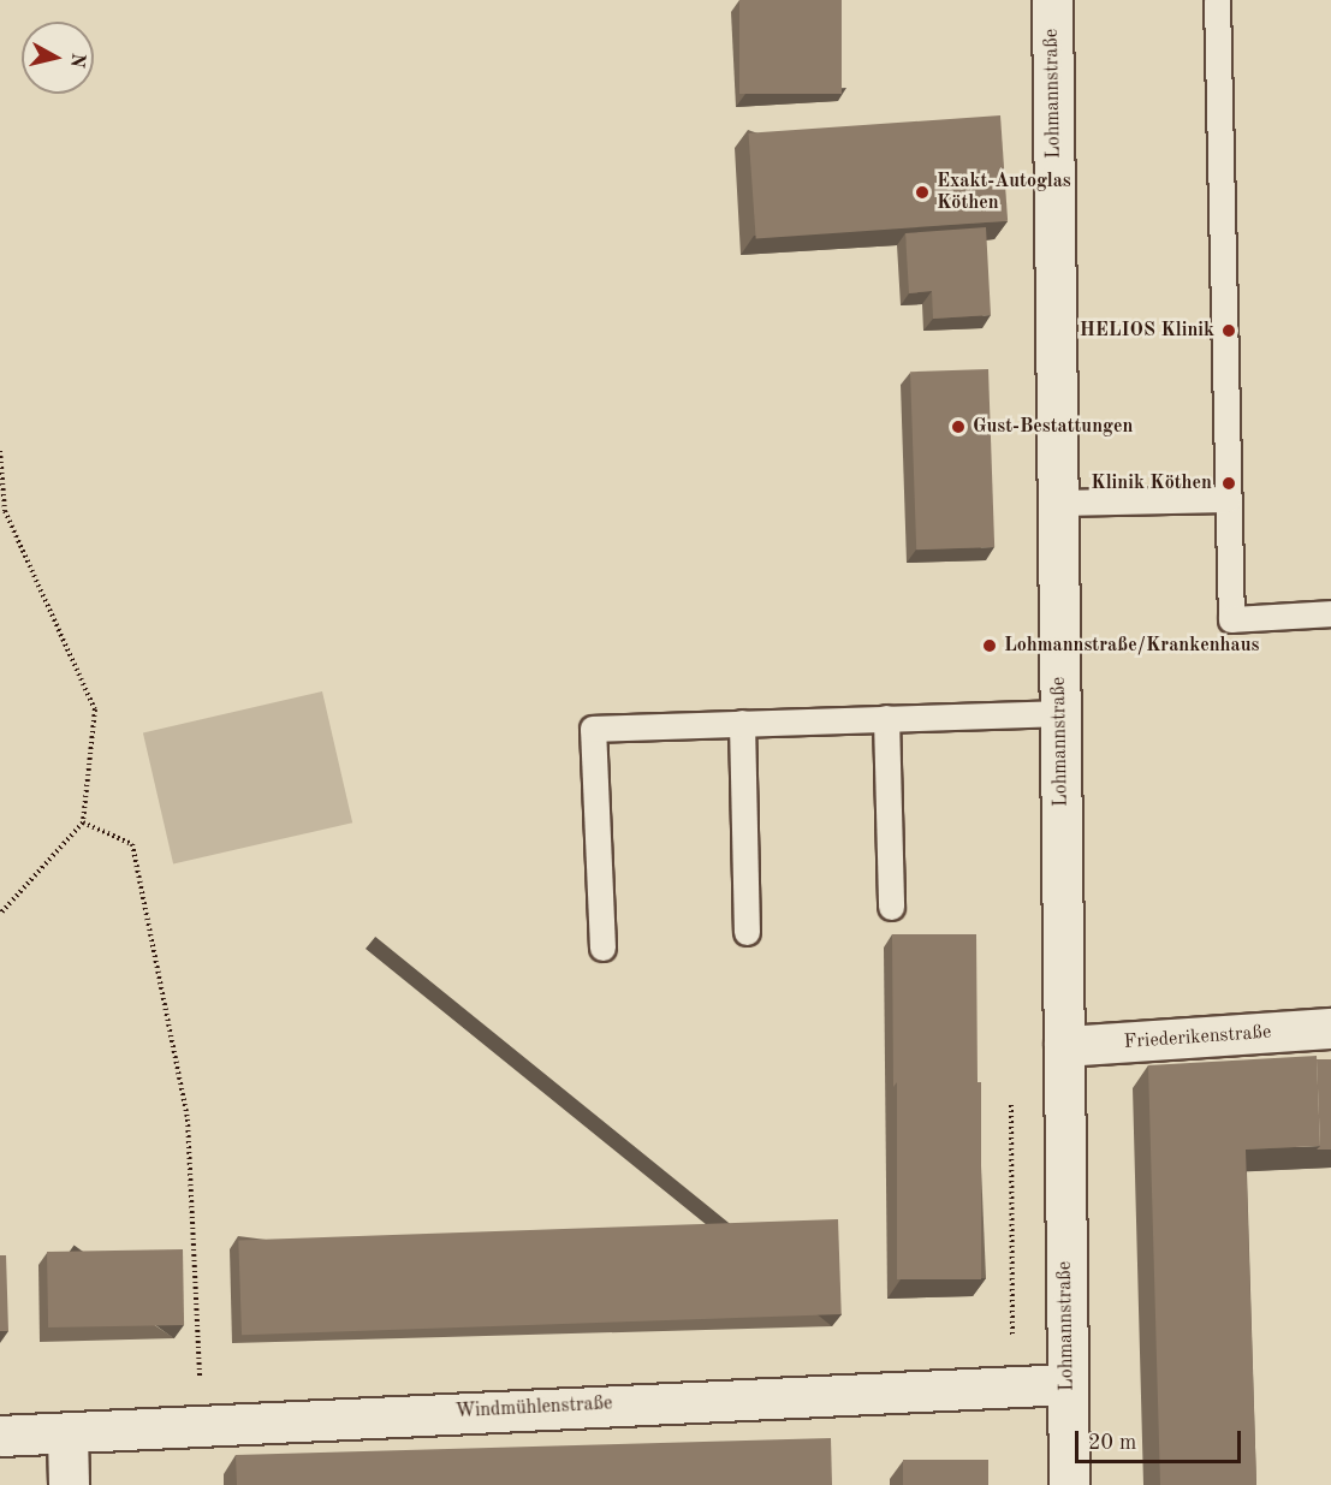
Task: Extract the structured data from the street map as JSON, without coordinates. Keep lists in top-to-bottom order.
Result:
{
  "streets": {
    "main road": ["Lohmannstraße", "Friederikenstraße", "Windmühlenstraße"]
  },
  "crossings": [
    ["Lohmannstraße", "Friederikenstraße"],
    ["Lohmannstraße", "Windmühlenstraße"]
  ],
  "places": [
    "Exakt-Autoglas Köthen",
    "HELIOS Klinik",
    "Gust-Bestattungen",
    "Klinik Köthen",
    "Lohmannstraße/Krankenhaus"
  ],
  "scale_bar": "20 m",
  "north": "right"
}
